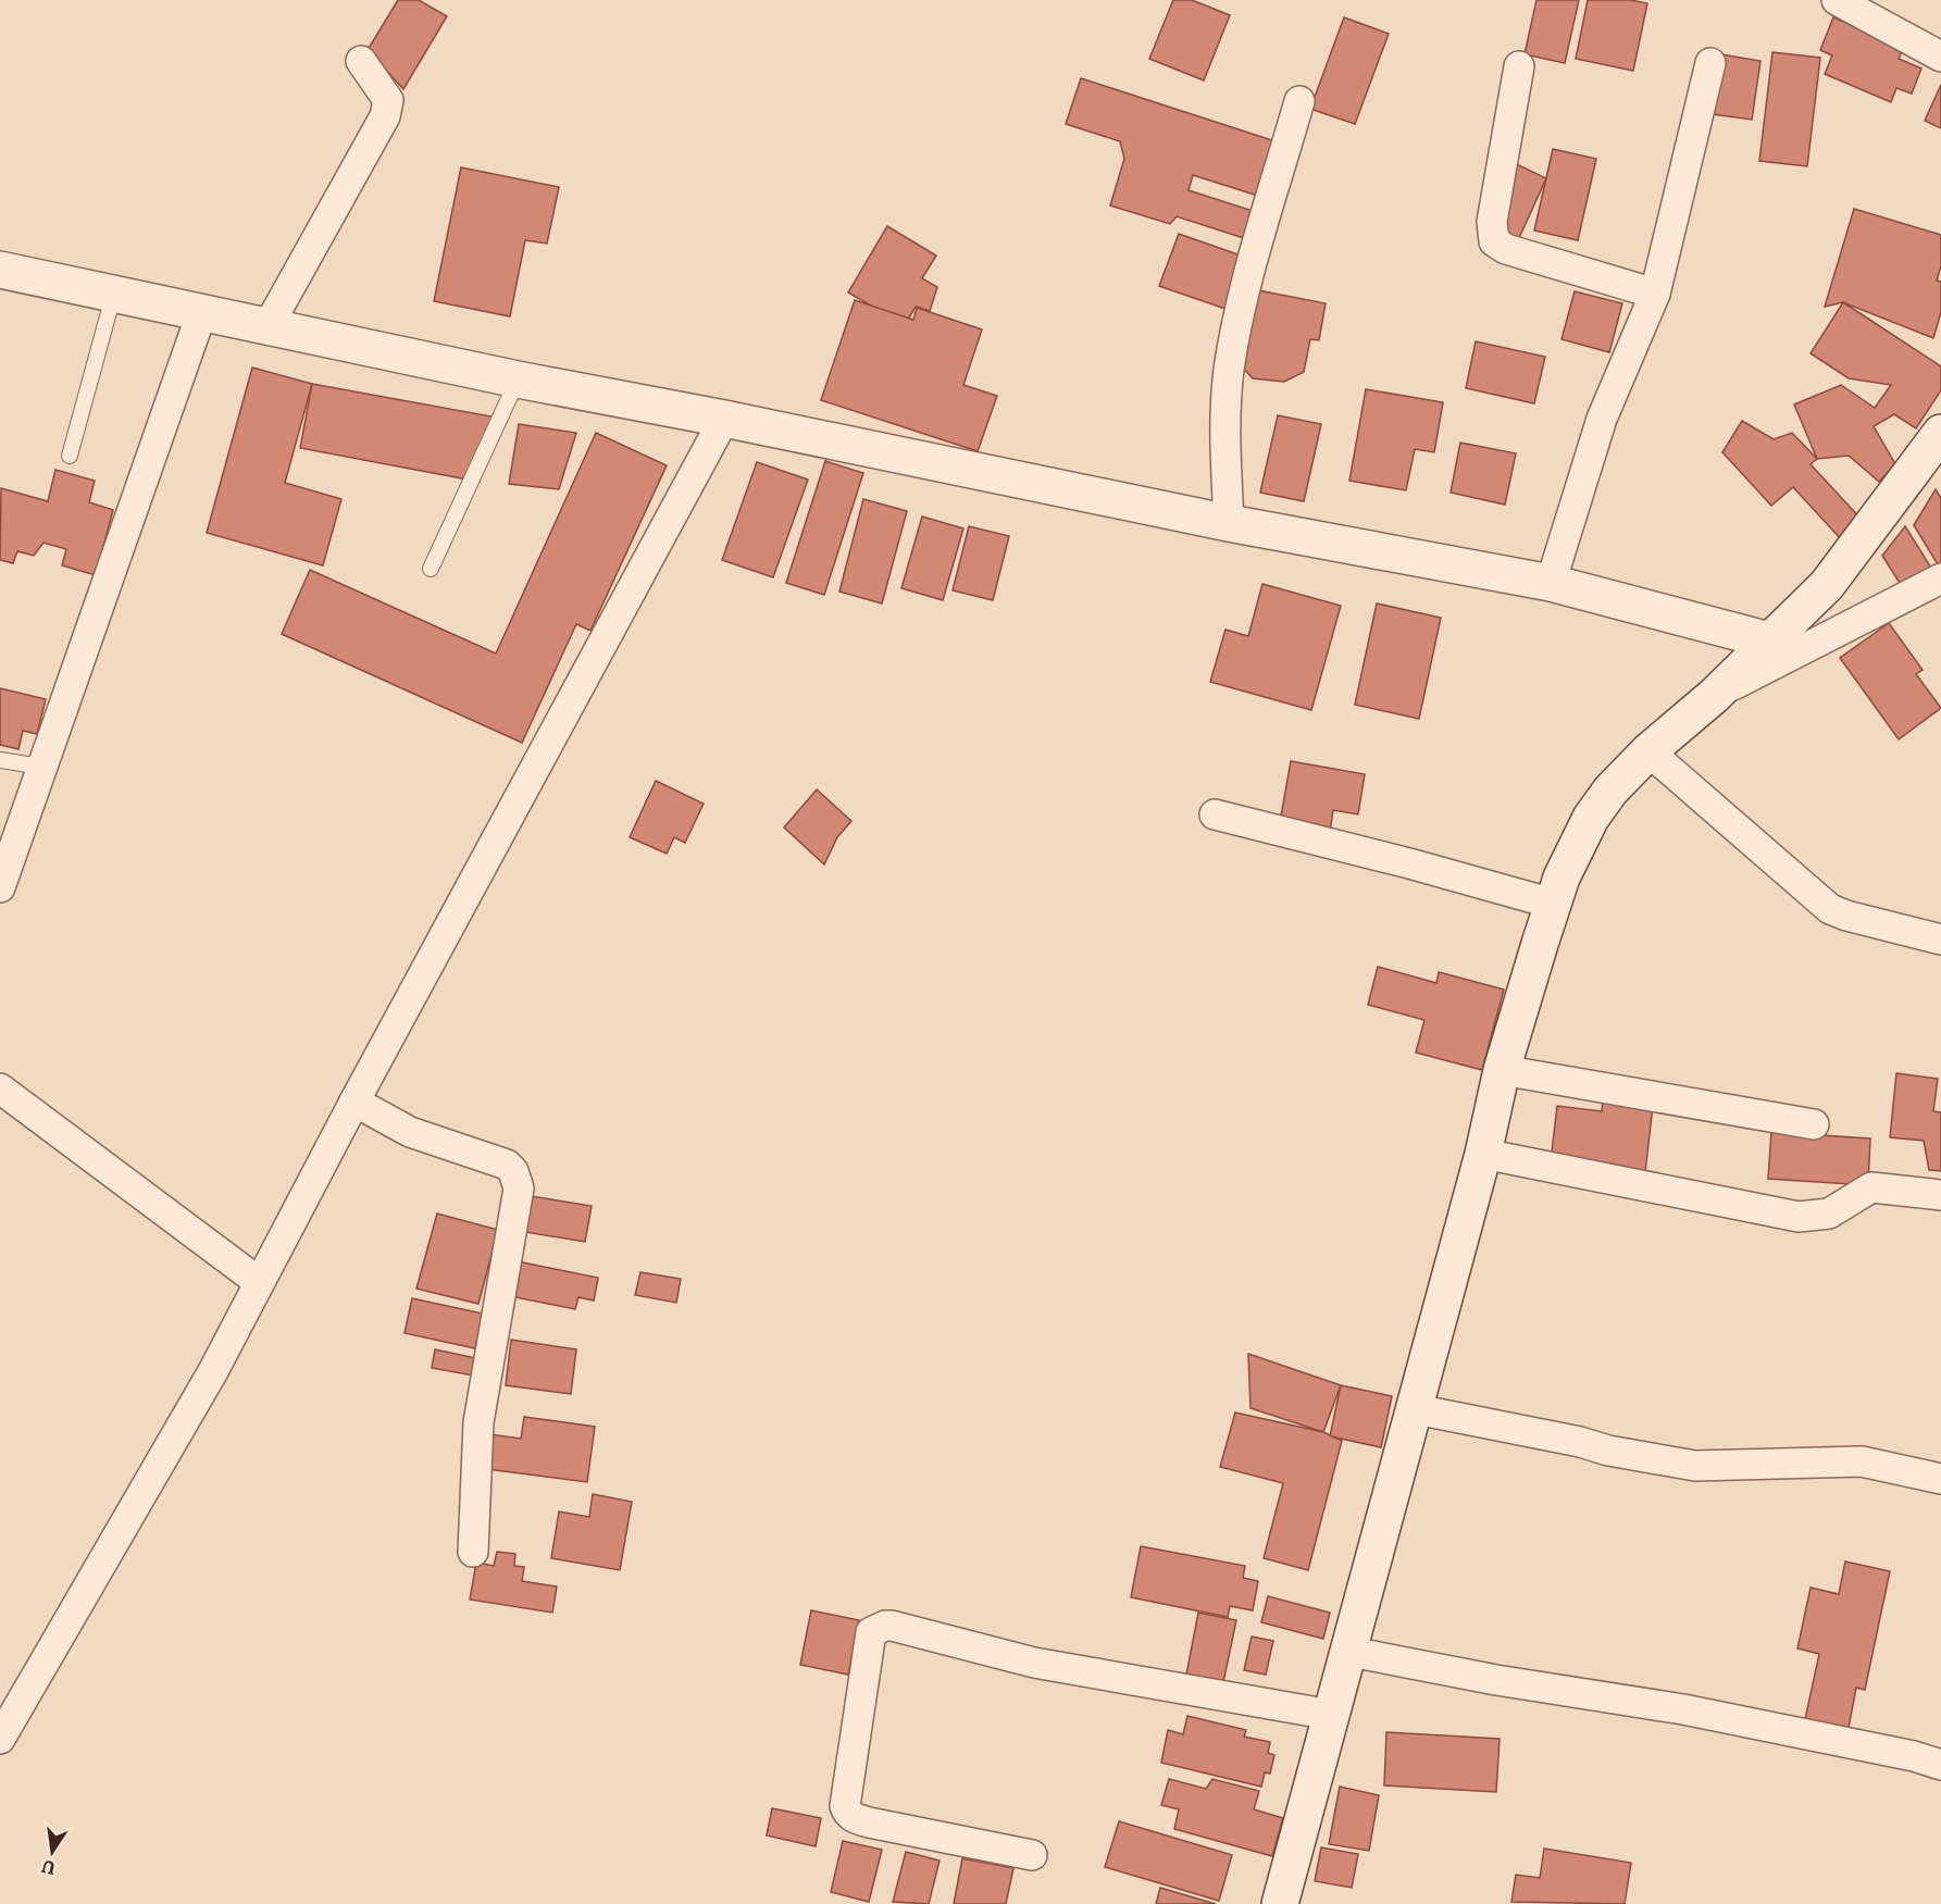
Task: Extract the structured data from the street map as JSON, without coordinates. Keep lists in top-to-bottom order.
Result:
{
  "north": "bottom"
}
